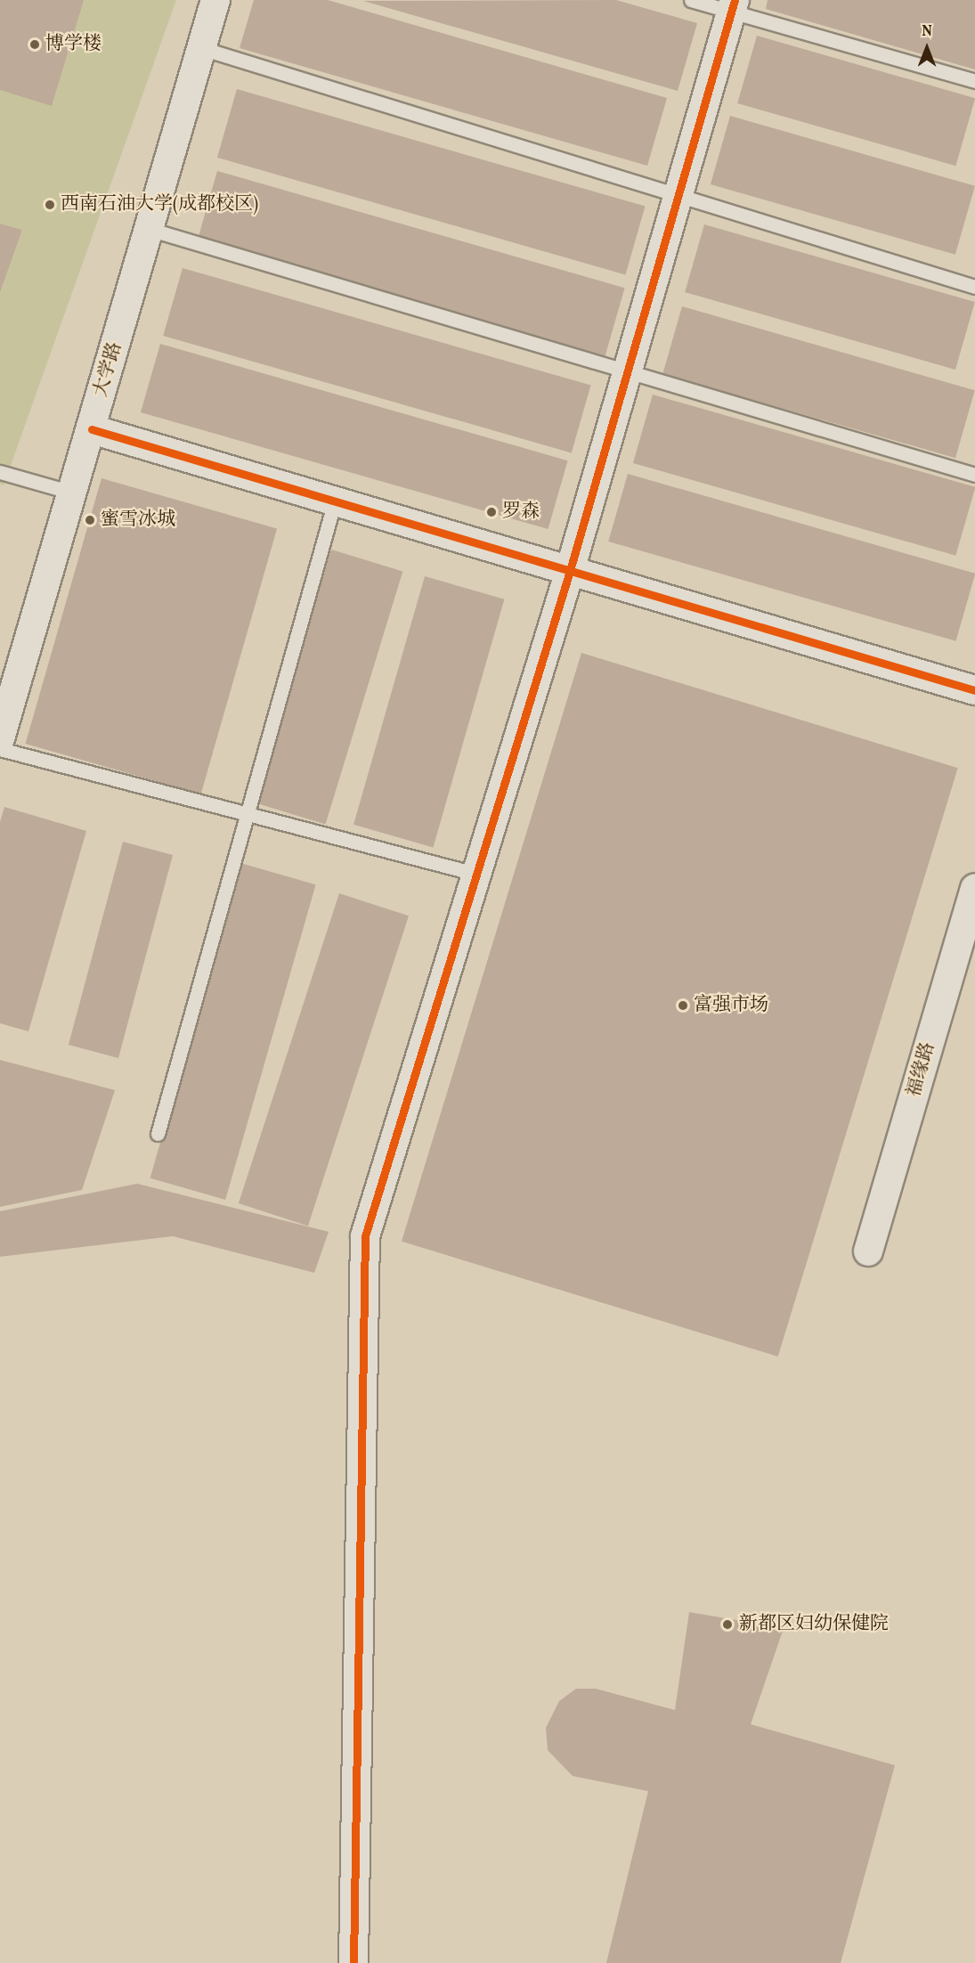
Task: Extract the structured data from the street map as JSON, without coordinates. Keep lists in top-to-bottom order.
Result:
{
  "streets": {
    "street": ["大学路", "福缘路"]
  },
  "places": [
    "博学楼",
    "西南石油大学(成都校区)",
    "罗森",
    "蜜雪冰城",
    "富强市场",
    "新都区妇幼保健院"
  ],
  "north": "top"
}
